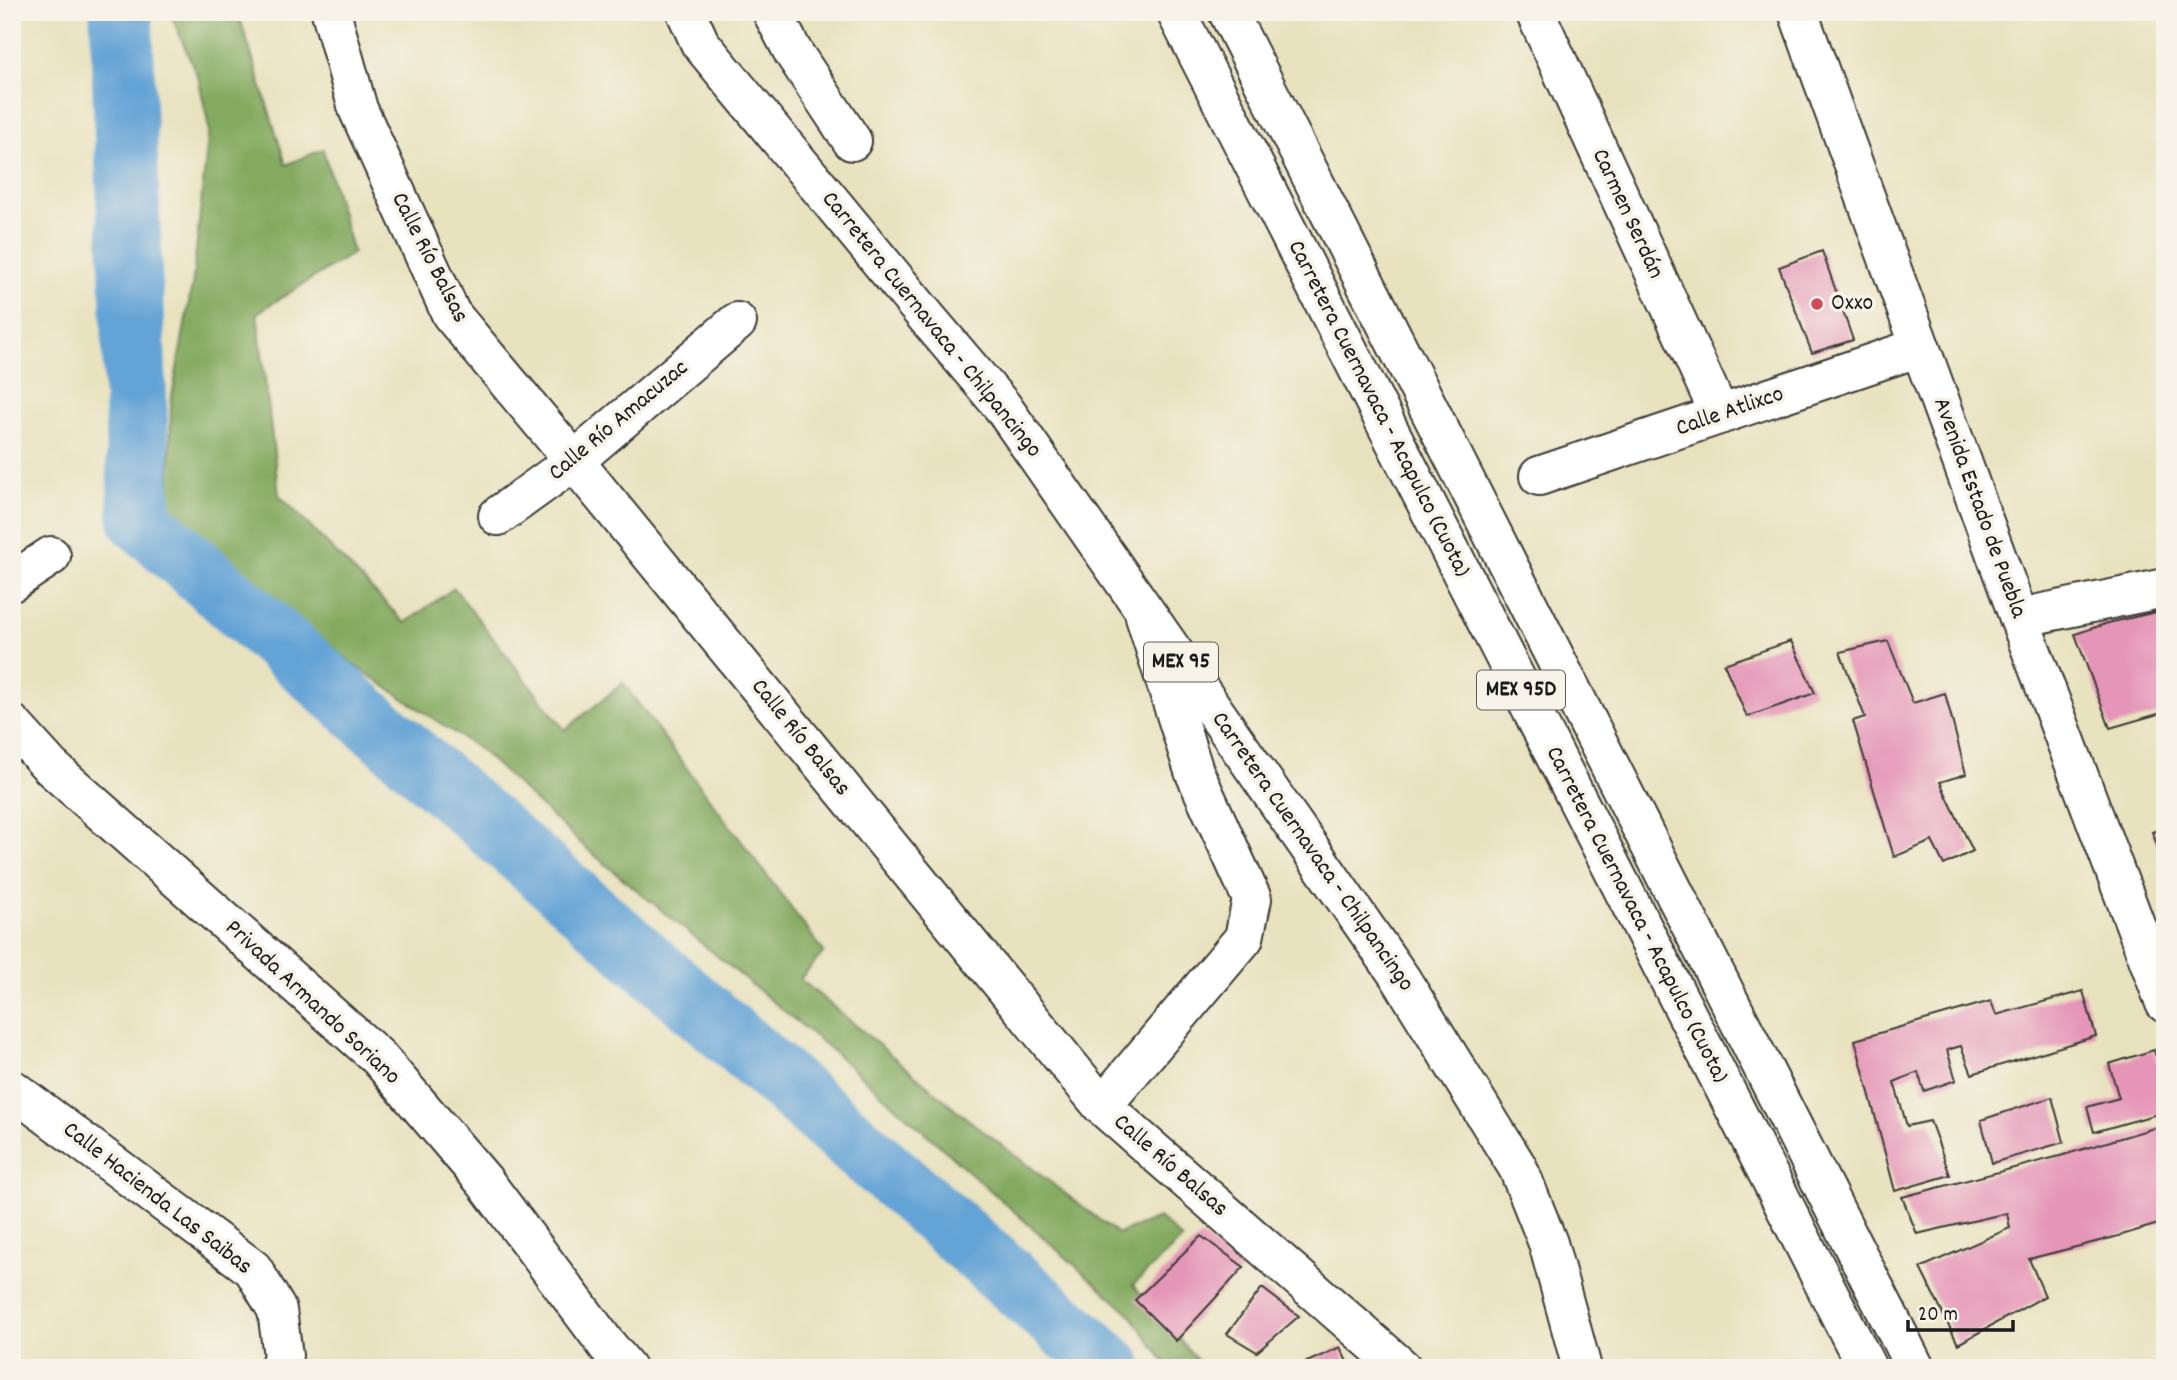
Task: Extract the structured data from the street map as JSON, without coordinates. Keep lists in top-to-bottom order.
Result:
{
  "streets": {
    "main road": [
      "Carmen Serdán",
      "Calle Río Balsas",
      "Carretera Cuernavaca - Chilpancingo",
      "Carretera Cuernavaca - Acapulco (Cuota)",
      "Calle Atlixco",
      "Calle Río Amacuzac",
      "Avenida Estado de Puebla",
      "MEX 95",
      "MEX 95D",
      "Privada Armando Soriano",
      "Calle Hacienda Las Saibas"
    ]
  },
  "crossings": [
    ["Carmen Serdán", "Calle Atlixco"],
    ["Calle Río Balsas", "Calle Río Amacuzac"],
    ["Calle Atlixco", "Avenida Estado de Puebla"]
  ],
  "places": ["Oxxo"],
  "scale_bar": "20 m"
}
